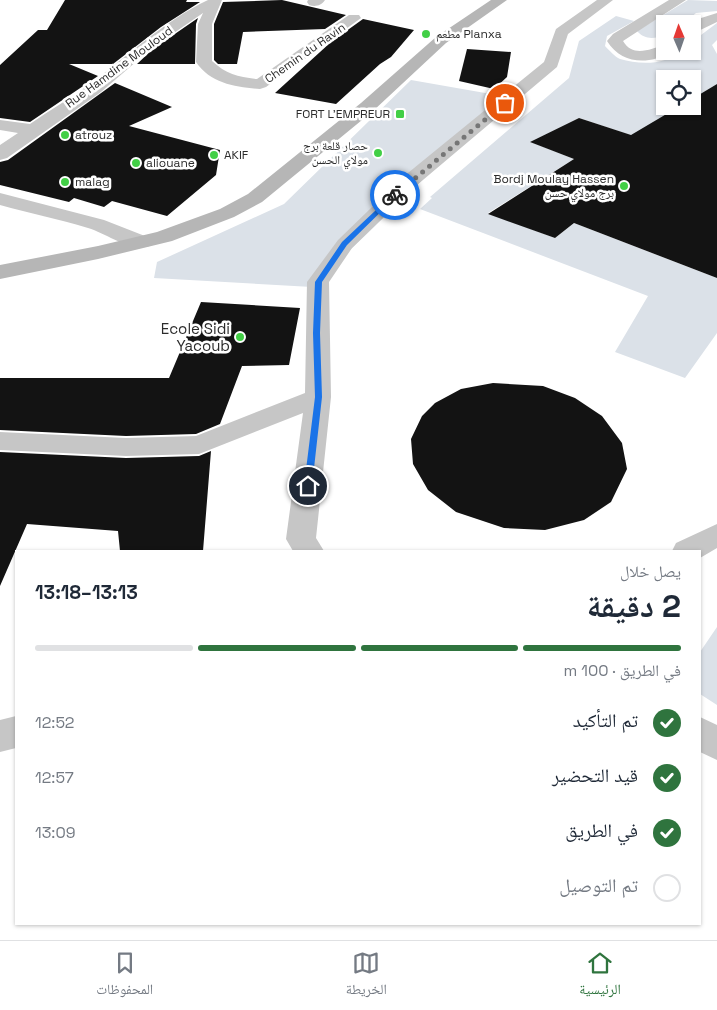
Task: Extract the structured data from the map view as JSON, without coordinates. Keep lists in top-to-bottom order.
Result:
{
  "streets": {
    "street": ["Chemin du Ravin", "Rue Hamdine Mouloud"]
  },
  "crossings": [
    ["Chemin du Ravin", "Rue Hamdine Mouloud"]
  ],
  "places": {
    "other": [
      "مطعم Planxa",
      "atrouz",
      "حصار قلعة برج مولاي الحسن",
      "AKIF",
      "aliouane",
      "malag",
      "Bordj Moulay Hassen برج مولاي حسن",
      "Ecole Sidi Yacoub"
    ],
    "transit": ["FORT L'EMPREUR"]
  },
  "north": "top",
  "page": {
    "heading": ["2 دقيقة", "يصل خلال", "13:13–13:18"],
    "bar": "في الطريق · 100 m",
    "list": [
      ["تم التأكيد", "12:52"],
      ["قيد التحضير", "12:57"],
      ["في الطريق", "13:09"],
      "تم التوصيل"
    ],
    "tabs": ["الرئيسية", "الخريطة", "المحفوظات"]
  }
}
